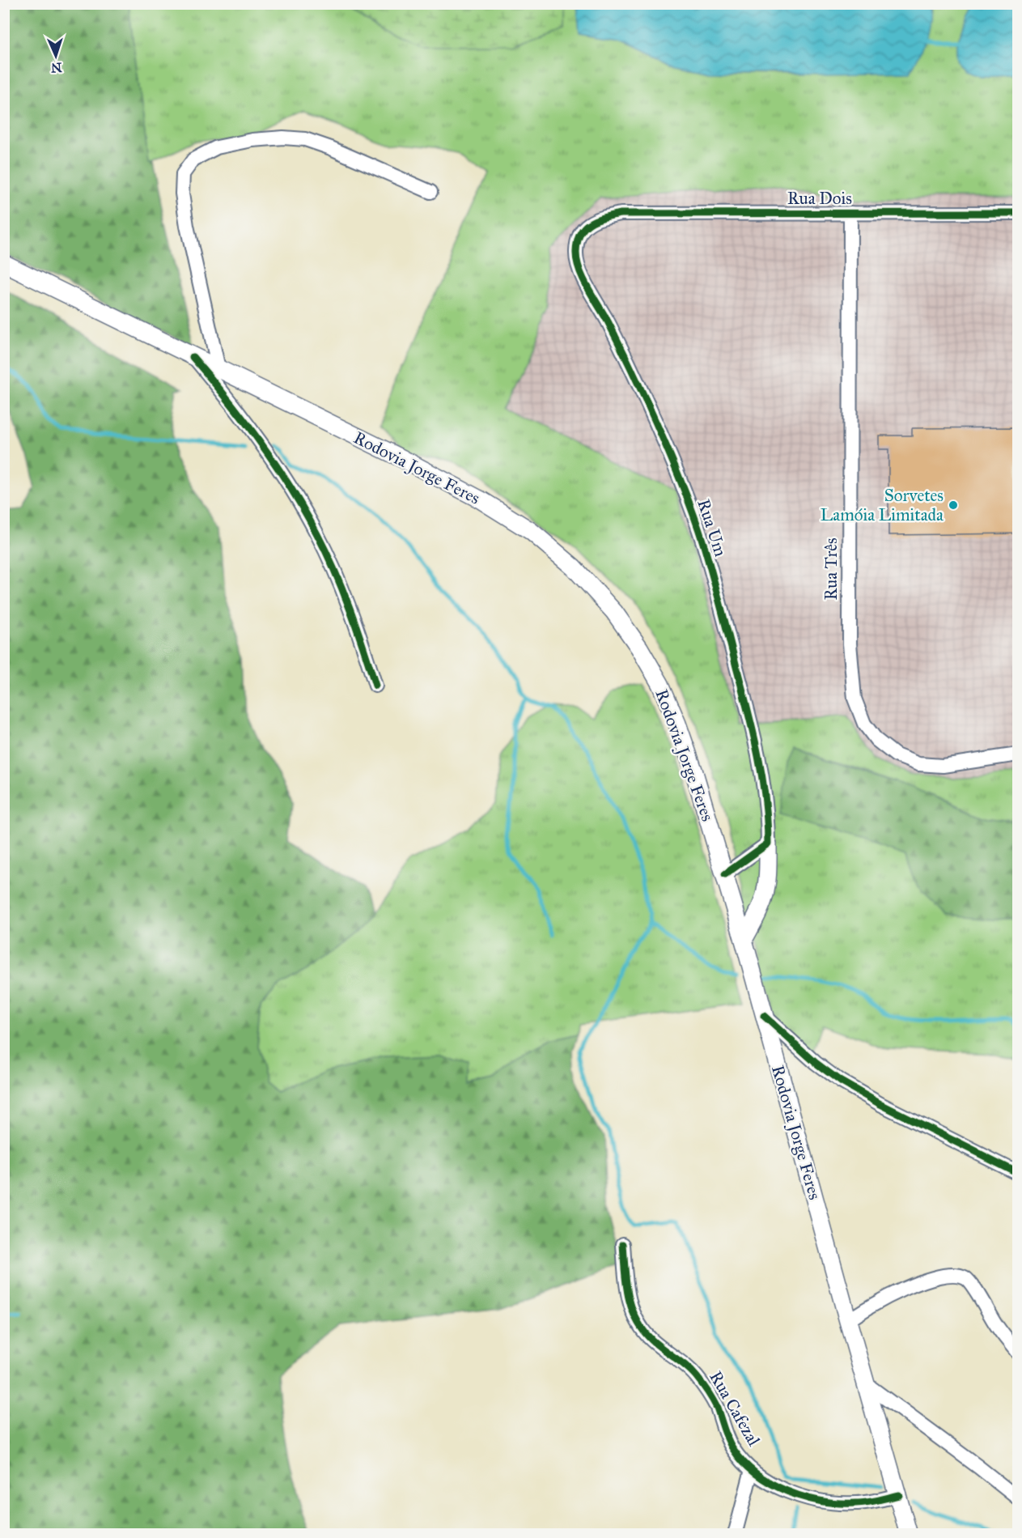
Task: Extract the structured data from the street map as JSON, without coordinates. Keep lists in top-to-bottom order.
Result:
{
  "streets": {
    "main road": ["Rodovia Jorge Feres"],
    "street": [
      "Rua Dois",
      "Rua Um",
      "Rua Três",
      "Rua Cafezal"
    ]
  },
  "crossings": [
    ["Rua Dois", "Rua Um"],
    ["Rua Dois", "Rua Três"],
    ["Rodovia Jorge Feres", "Rua Cafezal"]
  ],
  "places": ["Sorvetes Lamóia Limitada"],
  "north": "bottom"
}
